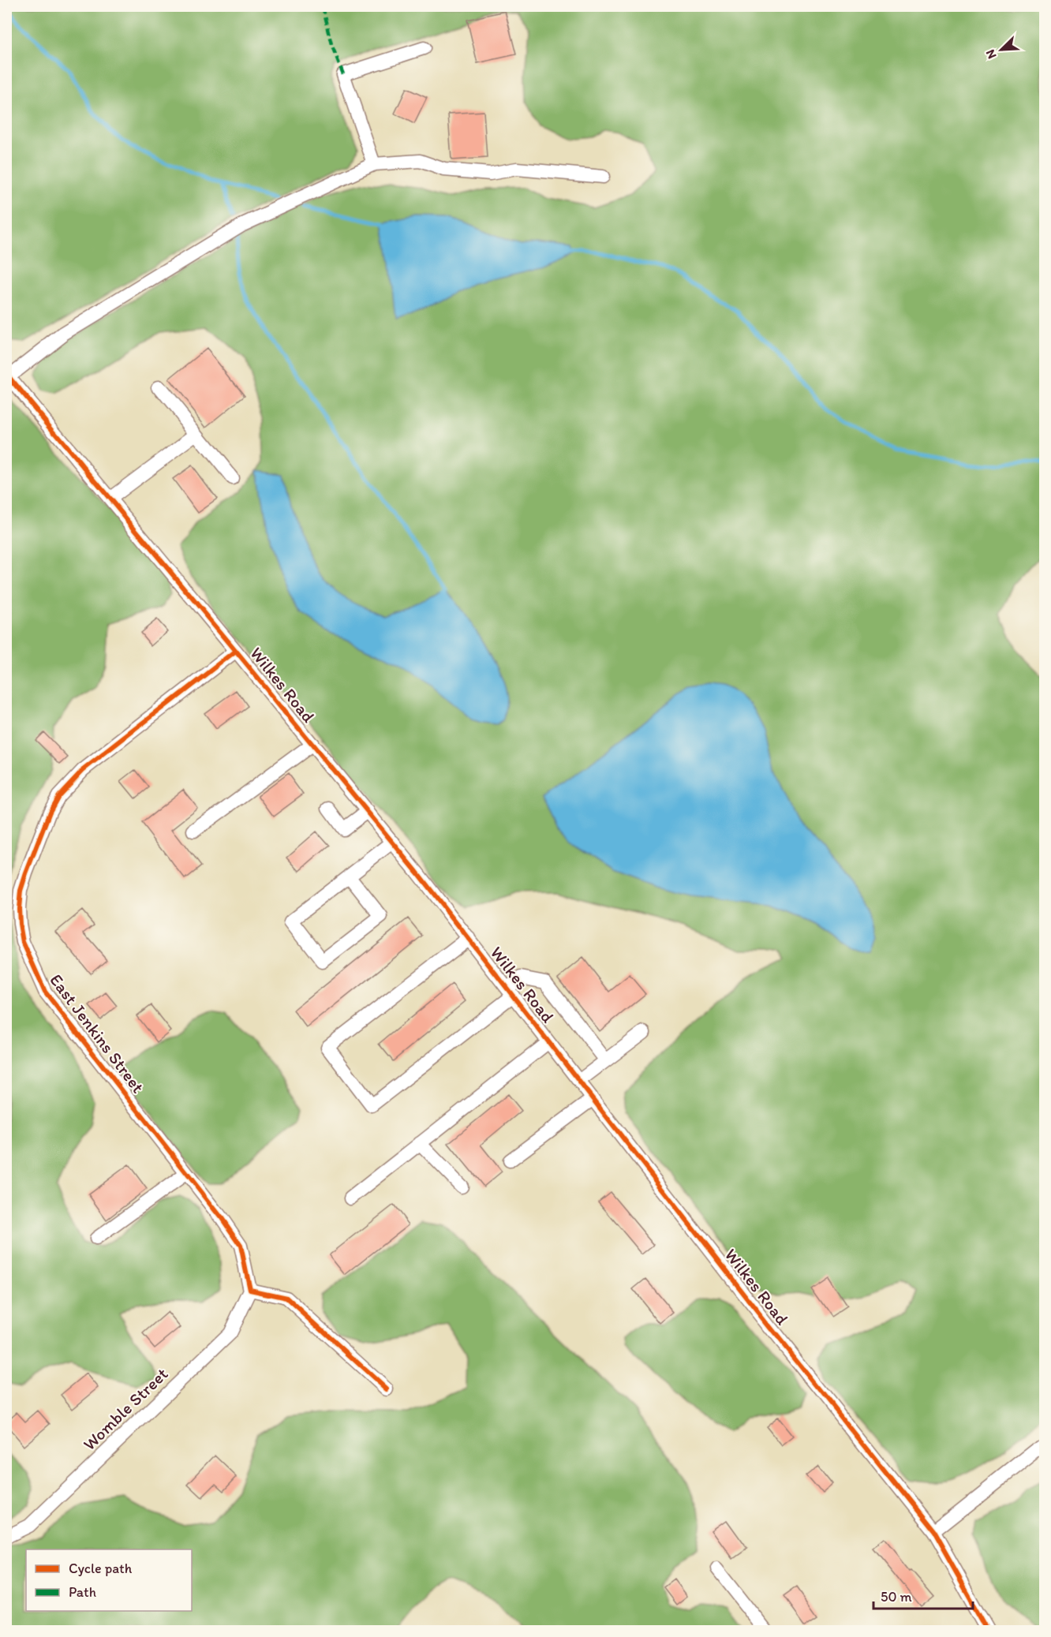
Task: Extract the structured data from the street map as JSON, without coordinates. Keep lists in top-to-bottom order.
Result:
{
  "streets": {
    "street": ["Wilkes Road", "East Jenkins Street", "Womble Street"]
  },
  "crossings": [
    ["Wilkes Road", "East Jenkins Street"],
    ["East Jenkins Street", "Womble Street"]
  ],
  "legend": ["Cycle path", "Path"],
  "scale_bar": "50 m",
  "north": "bottom left"
}
